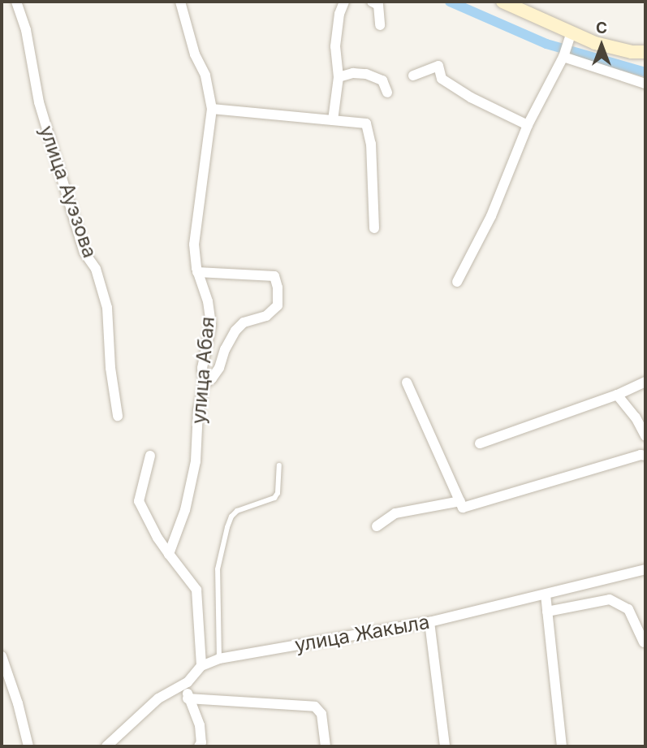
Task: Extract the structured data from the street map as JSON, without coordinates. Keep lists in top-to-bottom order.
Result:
{
  "streets": {
    "street": ["улица Ауэзова", "улица Абая", "улица Жакыла"]
  },
  "north": "top"
}
